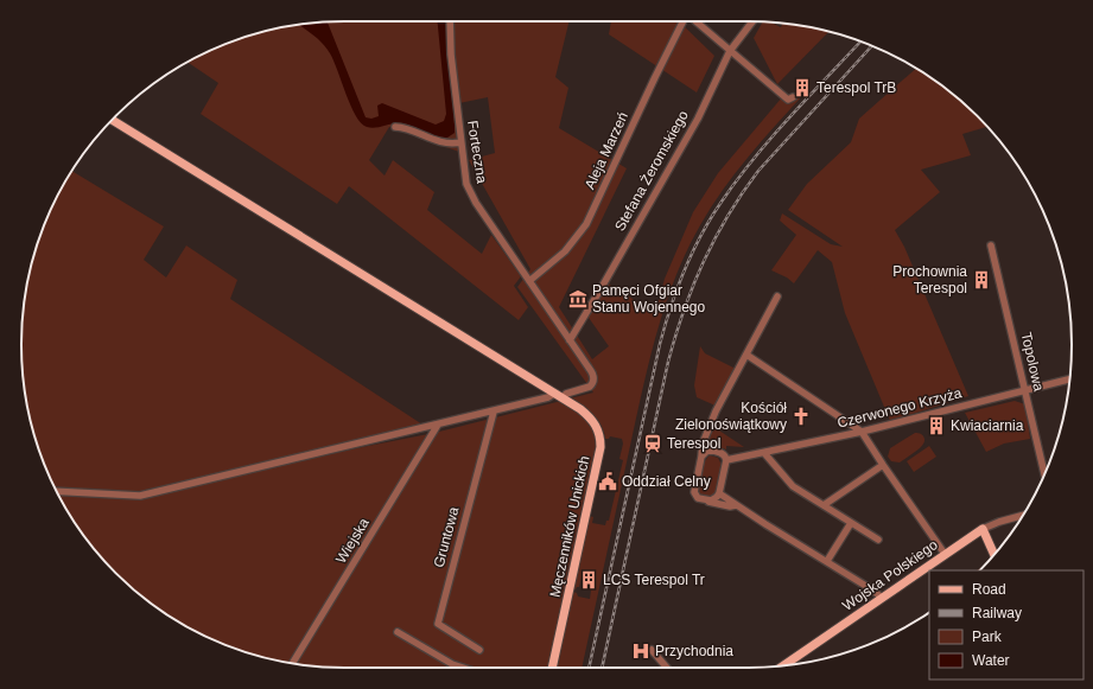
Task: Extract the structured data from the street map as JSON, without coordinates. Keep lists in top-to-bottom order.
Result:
{
  "streets": {
    "main road": ["Męczenników Unickich", "Wojska Polskiego"],
    "street": [
      "Aleja Marzeń",
      "Forteczna",
      "Stefana Żeromskiego",
      "Topolowa",
      "Czerwonego Krzyża",
      "Gruntowa",
      "Wiejska"
    ]
  },
  "crossings": [
    ["Aleja Marzeń", "Forteczna"],
    ["Forteczna", "Stefana Żeromskiego"],
    ["Forteczna", "Męczenników Unickich"],
    ["Topolowa", "Czerwonego Krzyża"]
  ],
  "places": {
    "building": [
      "Terespol TrB",
      "Prochownia Terespol",
      "Kwiaciarnia",
      "LCS Terespol Tr"
    ],
    "museum": ["Pamęci Ofgiar Stanu Wojennego"],
    "church": ["Kościół Zielonoświątkowy"],
    "station": ["Terespol"],
    "public building": ["Oddział Celny"],
    "hospital": ["Przychodnia"]
  },
  "legend": [
    "Road",
    "Railway",
    "Park",
    "Water"
  ]
}
